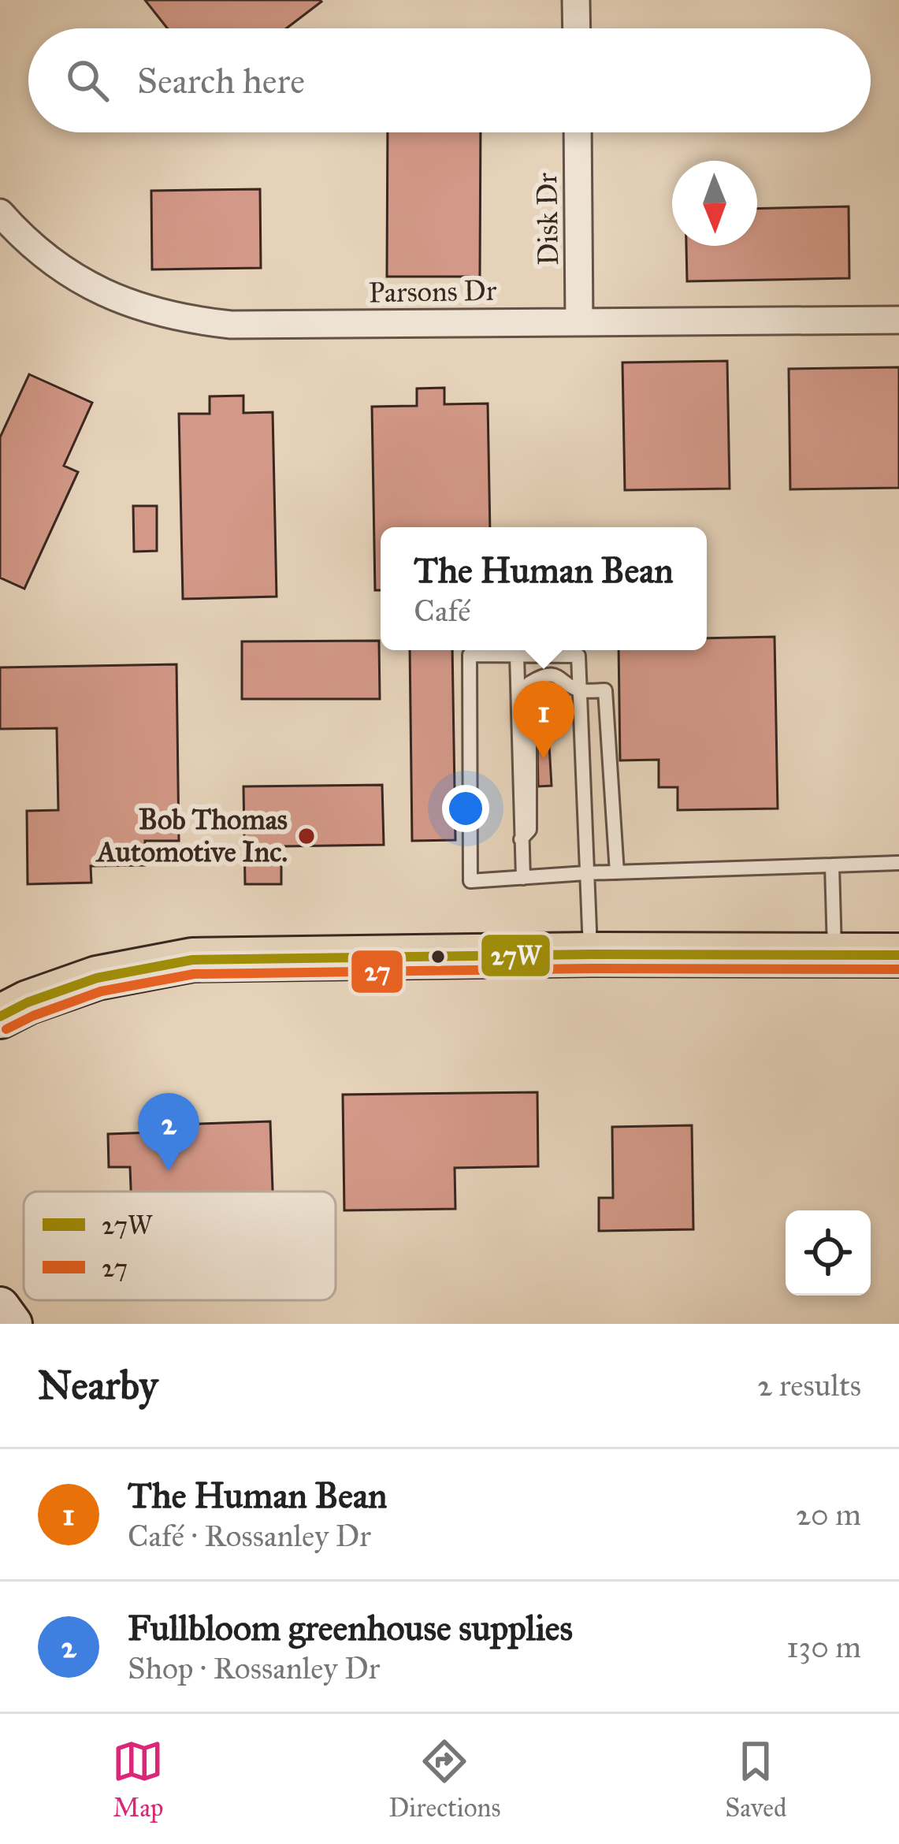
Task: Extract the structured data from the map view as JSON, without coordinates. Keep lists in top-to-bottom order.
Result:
{
  "streets": {
    "street": ["Disk Dr", "Parsons Dr"]
  },
  "crossings": [
    ["Disk Dr", "Parsons Dr"]
  ],
  "places": ["Bob Thomas Automotive Inc."],
  "lines": ["transit line 27W", "transit line 27"],
  "legend": ["27W", "27"],
  "north": "bottom",
  "page": {
    "search": "Search here",
    "popup": ["The Human Bean", "Café"],
    "pins": ["1", "2"],
    "heading": ["Nearby", "2 results"],
    "list": [
      {
        "mark": "1",
        "name": "The Human Bean",
        "note": "Café · Rossanley Dr",
        "value": "20 m"
      },
      {
        "mark": "2",
        "name": "Fullbloom greenhouse supplies",
        "note": "Shop · Rossanley Dr",
        "value": "130 m"
      }
    ],
    "nav": ["Map", "Directions", "Saved"]
  }
}
